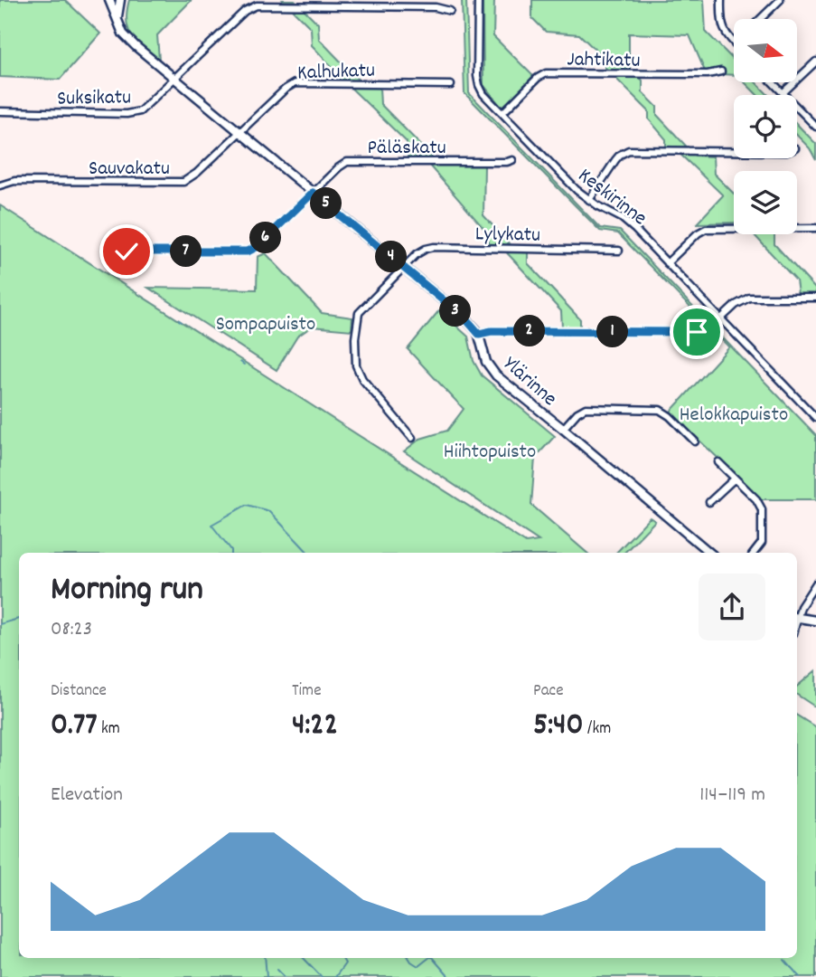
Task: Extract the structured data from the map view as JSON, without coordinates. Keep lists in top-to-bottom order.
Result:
{
  "streets": {
    "street": [
      "Jahtikatu",
      "Kalhukatu",
      "Suksikatu",
      "Päläskatu",
      "Sauvakatu",
      "Keskirinne",
      "Lylykatu",
      "Ylärinne"
    ]
  },
  "crossings": [
    ["Jahtikatu", "Keskirinne"],
    ["Kalhukatu", "Sauvakatu"],
    ["Kalhukatu", "Ylärinne"],
    ["Suksikatu", "Ylärinne"],
    ["Päläskatu", "Ylärinne"],
    ["Sauvakatu", "Ylärinne"],
    ["Lylykatu", "Ylärinne"]
  ],
  "parks": ["Sompapuisto", "Helokkapuisto", "Hiihtopuisto"],
  "north": "right",
  "page": {
    "pins": [
      "5",
      "6",
      "7",
      "4",
      "3",
      "2",
      "1"
    ],
    "heading": ["Morning run", "08:23"],
    "stats": [
      ["Distance", "0.77 km"],
      ["Time", "4:22"],
      ["Pace", "5:40 /km"]
    ],
    "chart": ["Elevation", "114–119 m"]
  }
}
